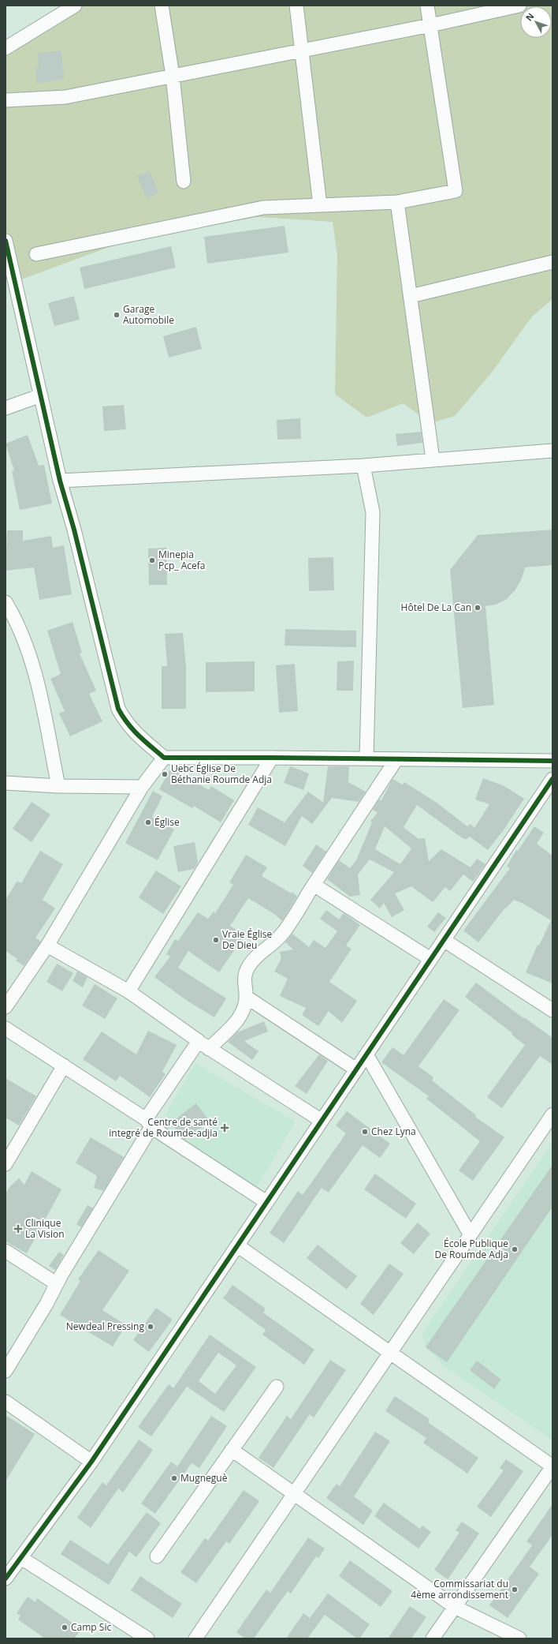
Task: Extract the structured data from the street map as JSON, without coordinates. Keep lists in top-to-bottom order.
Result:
{
  "places": {
    "other": [
      "Garage Automobile",
      "Minepia Pcp_ Acefa",
      "Hôtel De La Can",
      "Uebc Église De Béthanie Roumde Adja",
      "Église",
      "Vraie Église De Dieu",
      "Chez Lyna",
      "École Publique De Roumde Adja",
      "Newdeal Pressing",
      "Mugneguè",
      "Commissariat du 4ème arrondissement",
      "Camp Sic"
    ],
    "health": ["Centre de santé integré de Roumde-adjia", "Clinique La Vision"]
  },
  "north": "top left"
}
